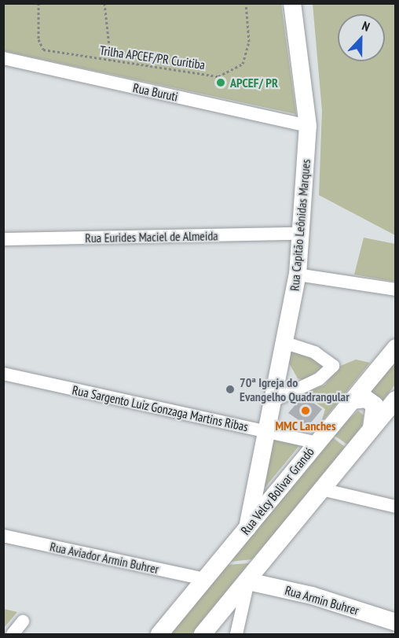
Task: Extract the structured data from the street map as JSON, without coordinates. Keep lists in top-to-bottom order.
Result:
{
  "streets": {
    "main road": ["Rua Capitão Leônidas Marques", "Rua Velcy Bolivar Grandó", "Rua Armin Buhrer"],
    "street": [
      "Rua Buruti",
      "Rua Eurides Maciel de Almeida",
      "Rua Sargento Luiz Gonzaga Martins Ribas",
      "Rua Aviador Armin Buhrer"
    ],
    "path": ["Trilha APCEF/PR Curitiba"]
  },
  "crossings": [
    ["Rua Buruti", "Rua Capitão Leônidas Marques"],
    ["Rua Capitão Leônidas Marques", "Rua Eurides Maciel de Almeida"],
    ["Rua Capitão Leônidas Marques", "Rua Sargento Luiz Gonzaga Martins Ribas"],
    ["Rua Capitão Leônidas Marques", "Rua Velcy Bolivar Grandó"],
    ["Rua Sargento Luiz Gonzaga Martins Ribas", "Rua Velcy Bolivar Grandó"],
    ["Rua Velcy Bolivar Grandó", "Rua Aviador Armin Buhrer"]
  ],
  "places": ["APCEF/ PR", "70ª Igreja do Evangelho Quadrangular", "MMC Lanches"],
  "north": "top"
}
